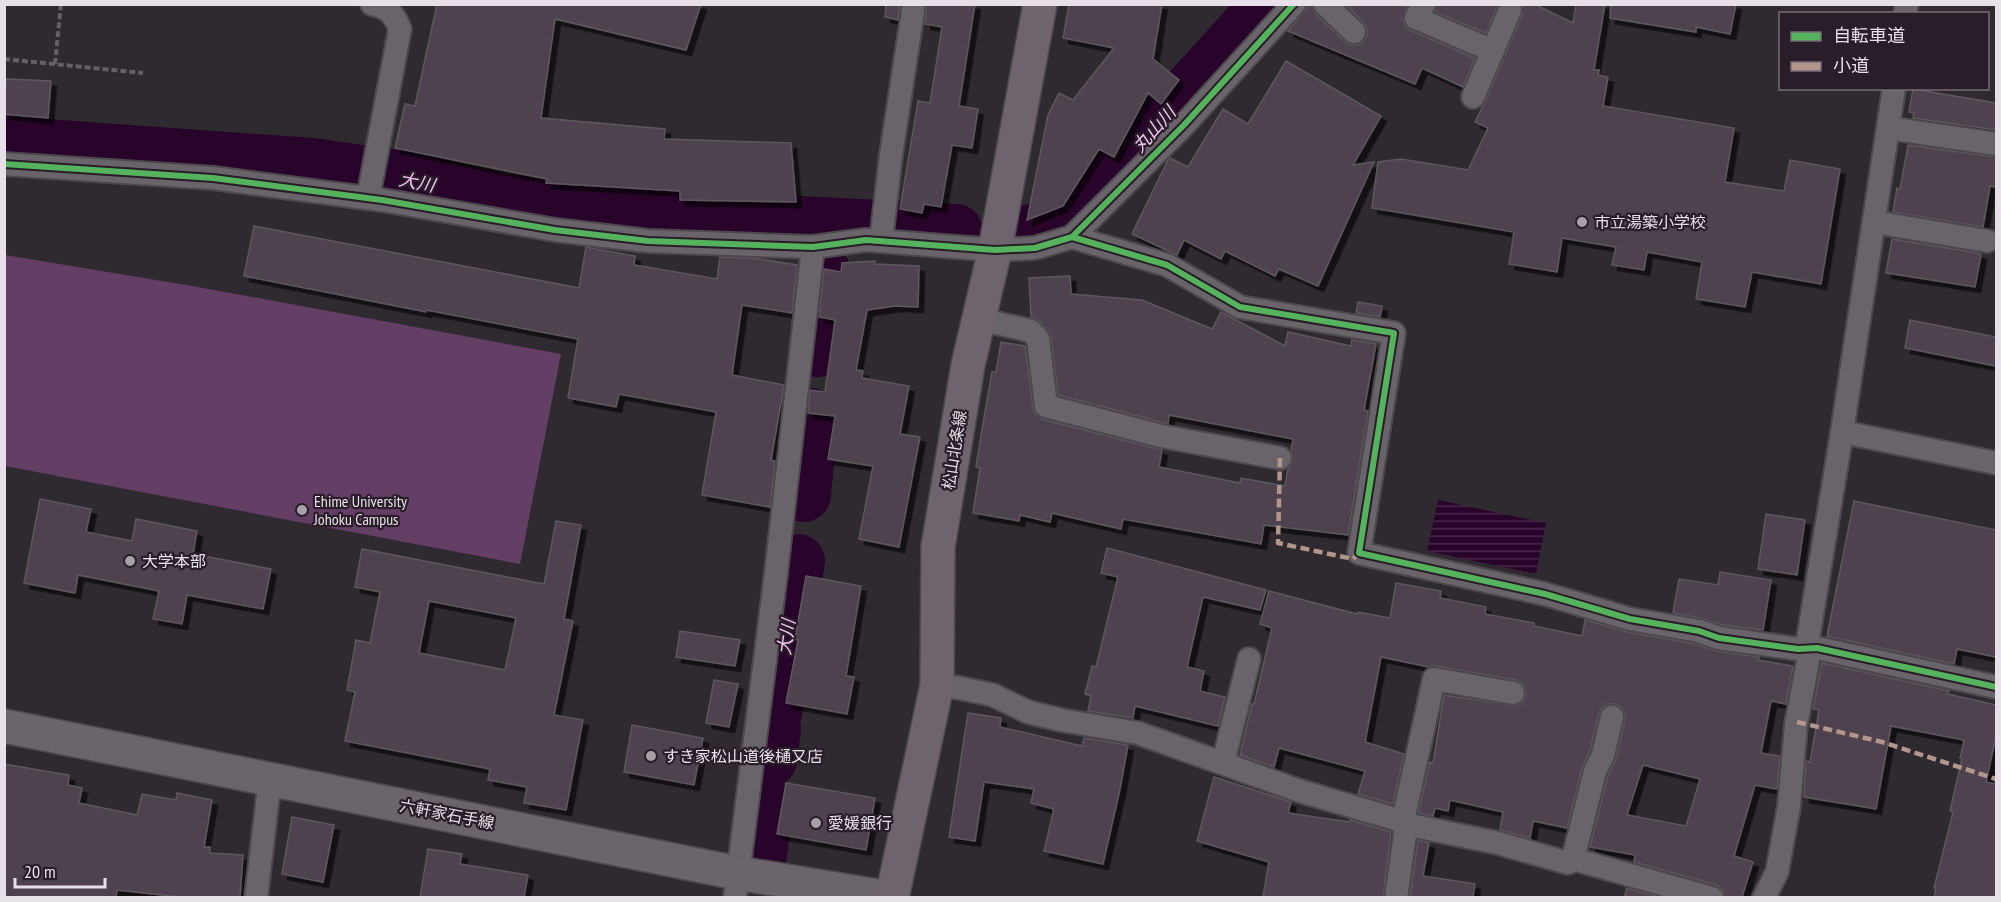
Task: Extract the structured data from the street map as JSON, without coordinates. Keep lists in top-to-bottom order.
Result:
{
  "streets": {
    "main road": ["松山北条線", "六軒家石手線"]
  },
  "crossings": [
    ["松山北条線", "六軒家石手線"]
  ],
  "water": ["丸山川", "大川"],
  "places": [
    "市立湯築小学校",
    "Ehime University Johoku Campus",
    "大学本部",
    "すき家松山道後樋又店",
    "愛媛銀行"
  ],
  "legend": ["自転車道", "小道"],
  "scale_bar": "20 m"
}
